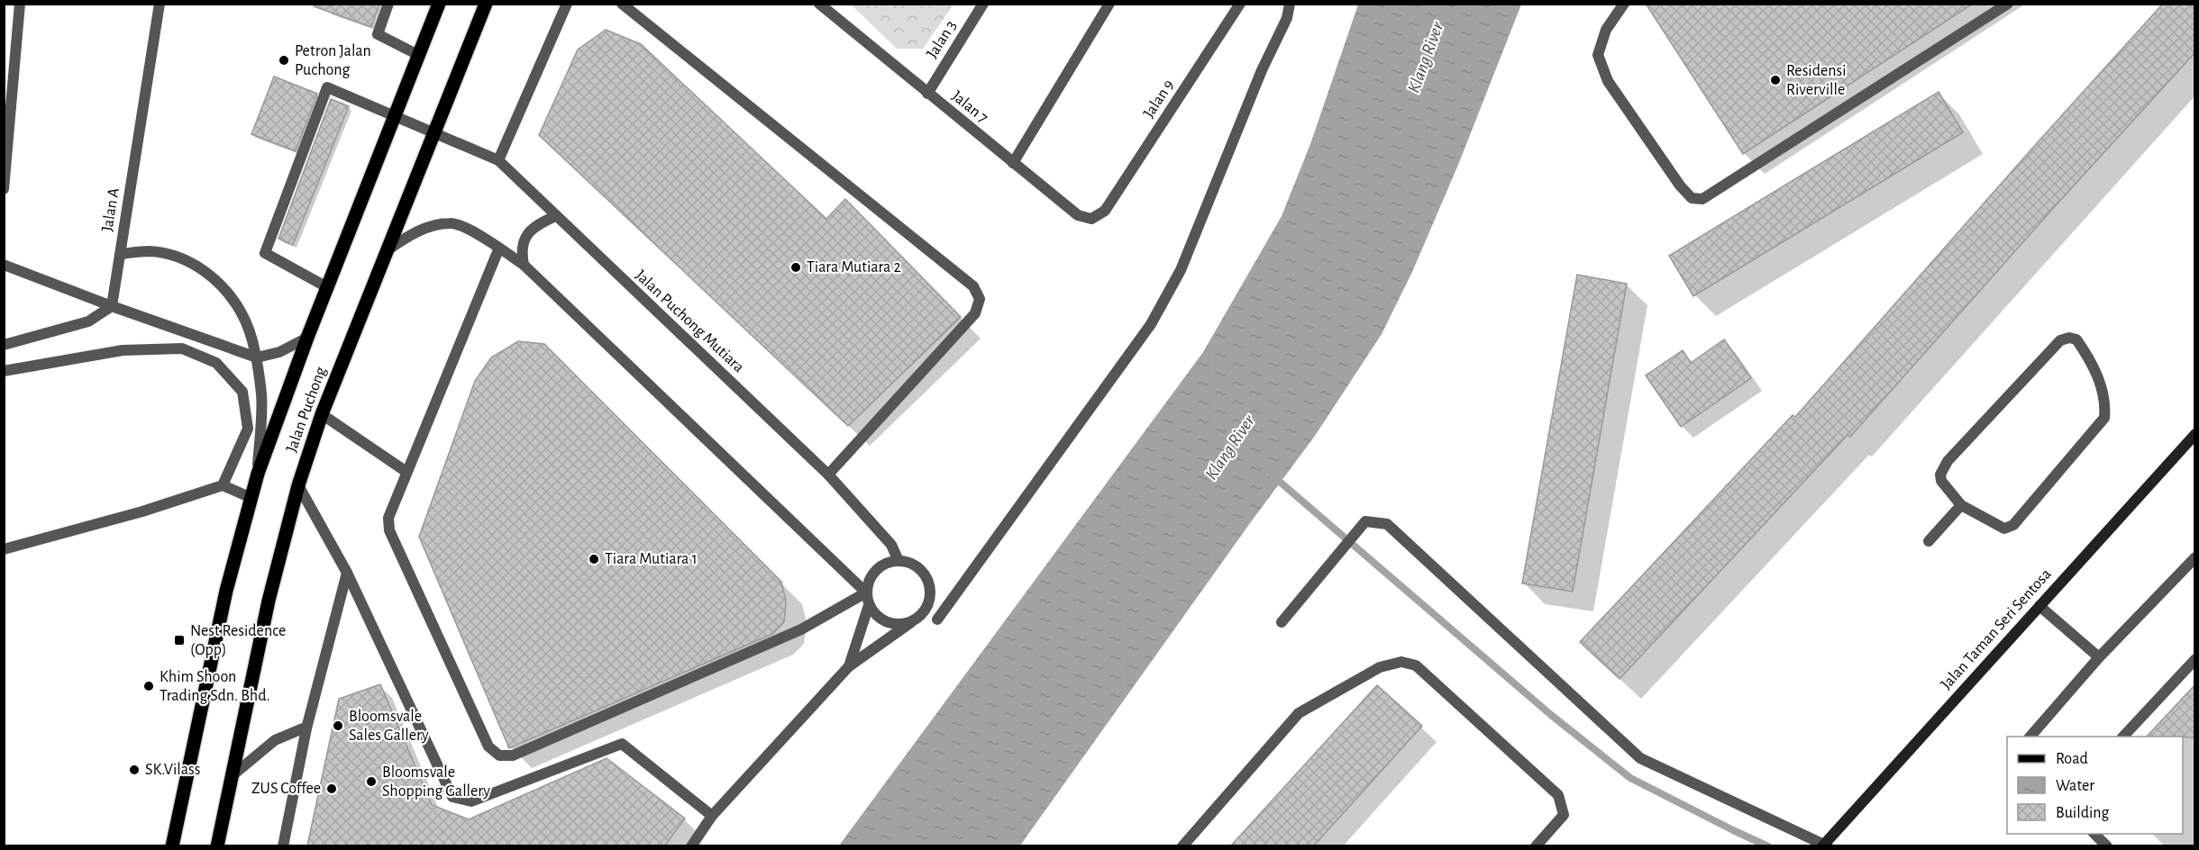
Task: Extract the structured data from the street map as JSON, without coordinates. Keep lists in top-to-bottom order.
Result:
{
  "streets": {
    "main road": ["Jalan Puchong", "Jalan Taman Seri Sentosa"],
    "street": [
      "Jalan 3",
      "Jalan 9",
      "Jalan 7",
      "Jalan A",
      "Jalan Puchong Mutiara"
    ]
  },
  "crossings": [
    ["Jalan 3", "Jalan 7"],
    ["Jalan 9", "Jalan 7"],
    ["Jalan Puchong Mutiara", "Jalan Puchong"]
  ],
  "water": ["Klang River"],
  "places": {
    "other": [
      "Petron Jalan Puchong",
      "Residensi Riverville",
      "Tiara Mutiara 2",
      "Tiara Mutiara 1",
      "Khim Shoon Trading Sdn. Bhd.",
      "Bloomsvale Sales Gallery",
      "SK.Vilass",
      "Bloomsvale Shopping Gallery",
      "ZUS Coffee"
    ],
    "transit": ["Nest Residence (Opp)"]
  },
  "legend": ["Road", "Water", "Building"]
}
